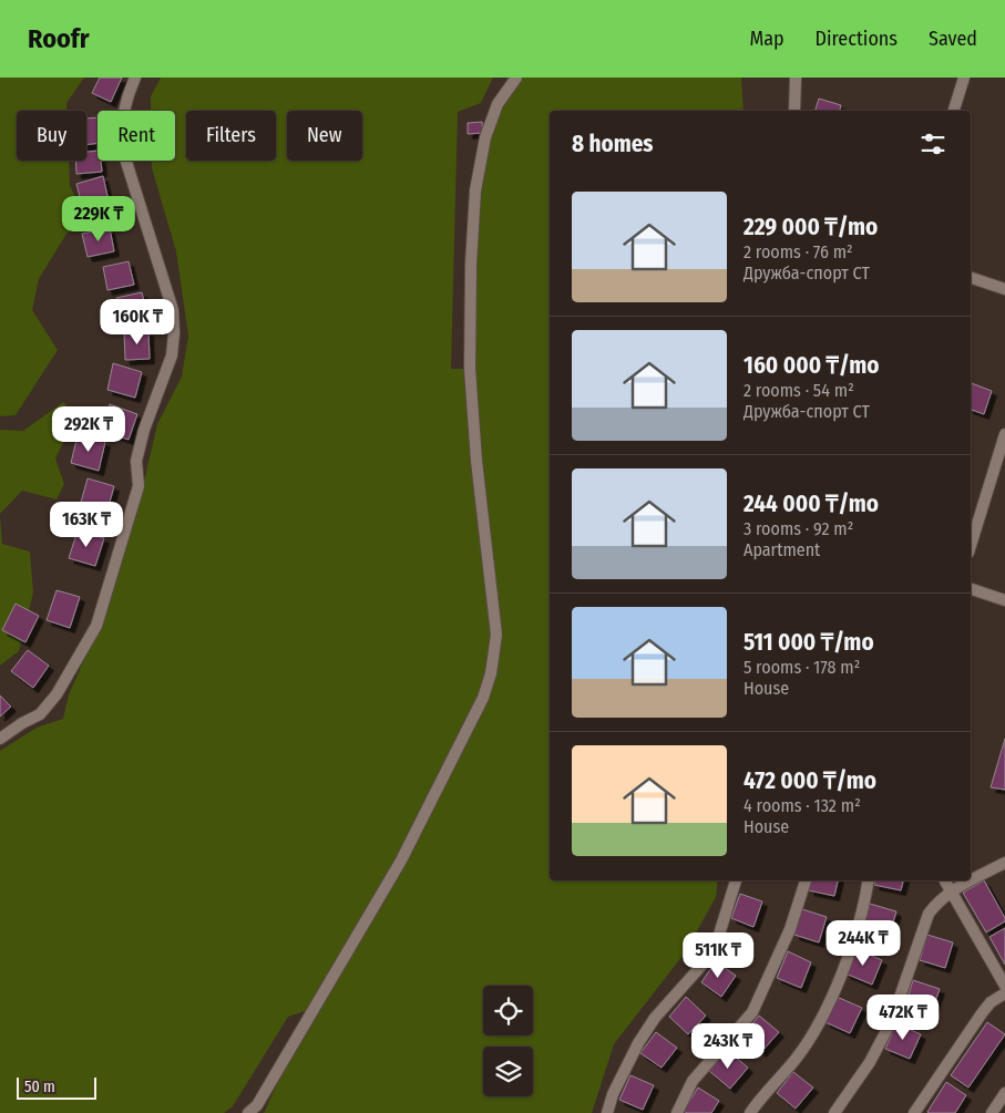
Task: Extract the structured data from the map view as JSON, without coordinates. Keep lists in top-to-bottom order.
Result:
{
  "scale_bar": "50 m",
  "page": {
    "header": "Roofr",
    "nav": ["Map", "Directions", "Saved"],
    "chip": [
      "Buy",
      "Rent",
      "Filters",
      "New"
    ],
    "heading": "8 homes",
    "list": [
      {
        "name": "229 000 ₸/mo",
        "note": "2 rooms · 76 m² · Дружба-спорт СТ"
      },
      {
        "name": "160 000 ₸/mo",
        "note": "2 rooms · 54 m² · Дружба-спорт СТ"
      },
      {
        "name": "244 000 ₸/mo",
        "note": "3 rooms · 92 m² · Apartment"
      },
      {
        "name": "511 000 ₸/mo",
        "note": "5 rooms · 178 m² · House"
      },
      {
        "name": "472 000 ₸/mo",
        "note": "4 rooms · 132 m² · House"
      }
    ],
    "price": [
      "229K ₸",
      "160K ₸",
      "292K ₸",
      "163K ₸",
      "244K ₸",
      "511K ₸",
      "472K ₸",
      "243K ₸"
    ],
    "scale": "50 m"
  }
}
